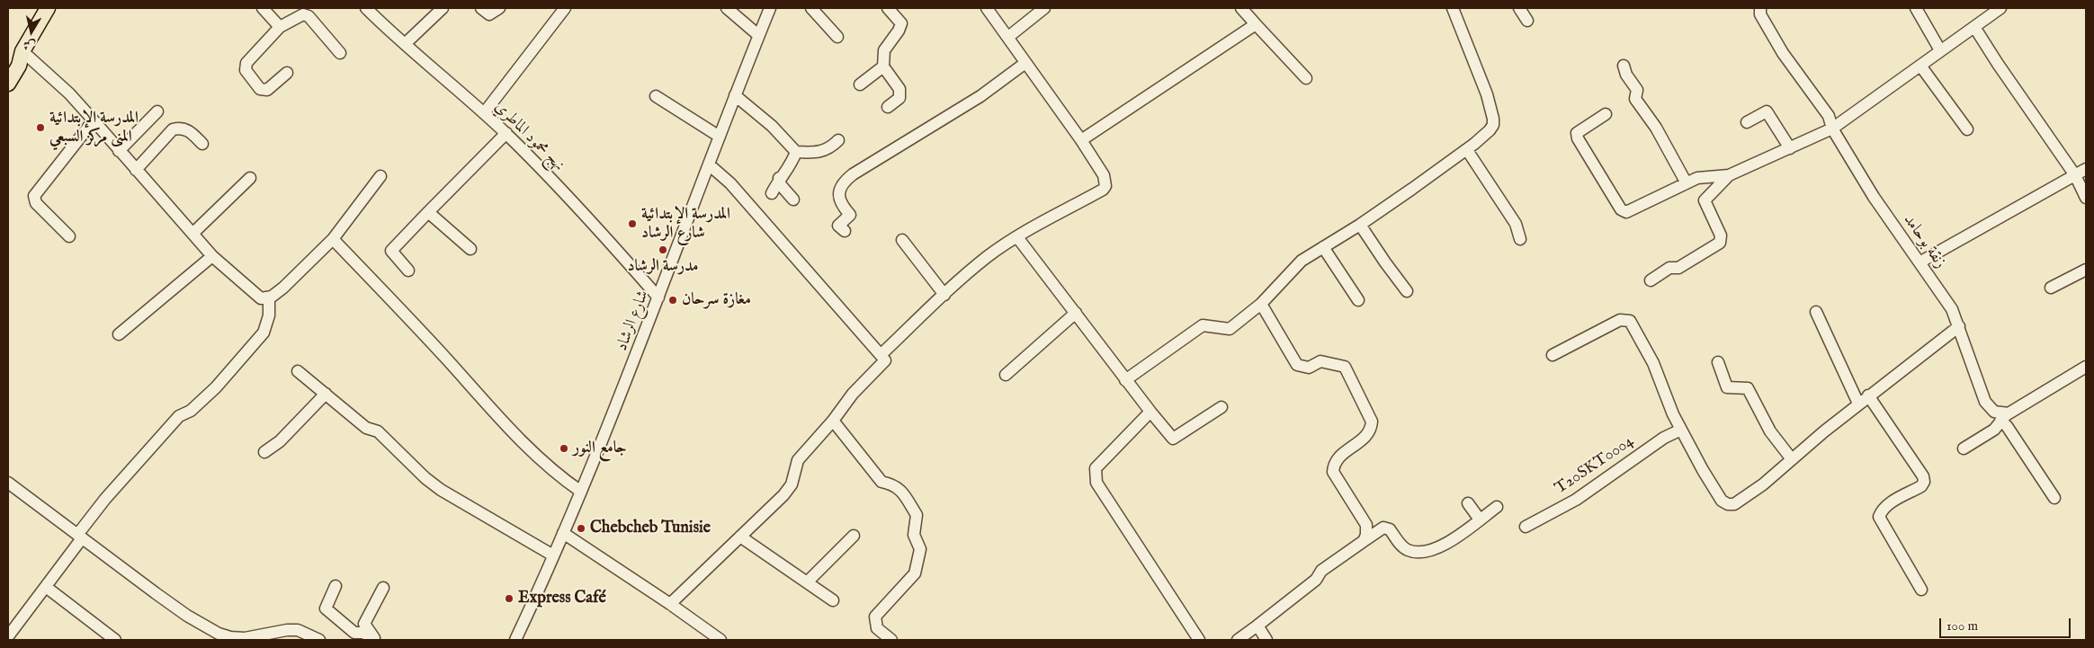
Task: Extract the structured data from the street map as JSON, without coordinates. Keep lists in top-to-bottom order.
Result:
{
  "streets": {
    "street": [
      "نهج محمود الماطري",
      "زنقة بوحامد",
      "شارع الرشاد",
      "T20SKT0004"
    ]
  },
  "crossings": [
    ["نهج محمود الماطري", "شارع الرشاد"]
  ],
  "places": [
    "المدرسة الإبتدائية المنى مركز السبعي",
    "المدرسة الإبتدائية شارع الرشاد",
    "مدرسة الرشاد",
    "مغازة سرحان",
    "جامع النور",
    "Chebcheb Tunisie",
    "Express Café"
  ],
  "scale_bar": "100 m",
  "north": "bottom"
}
